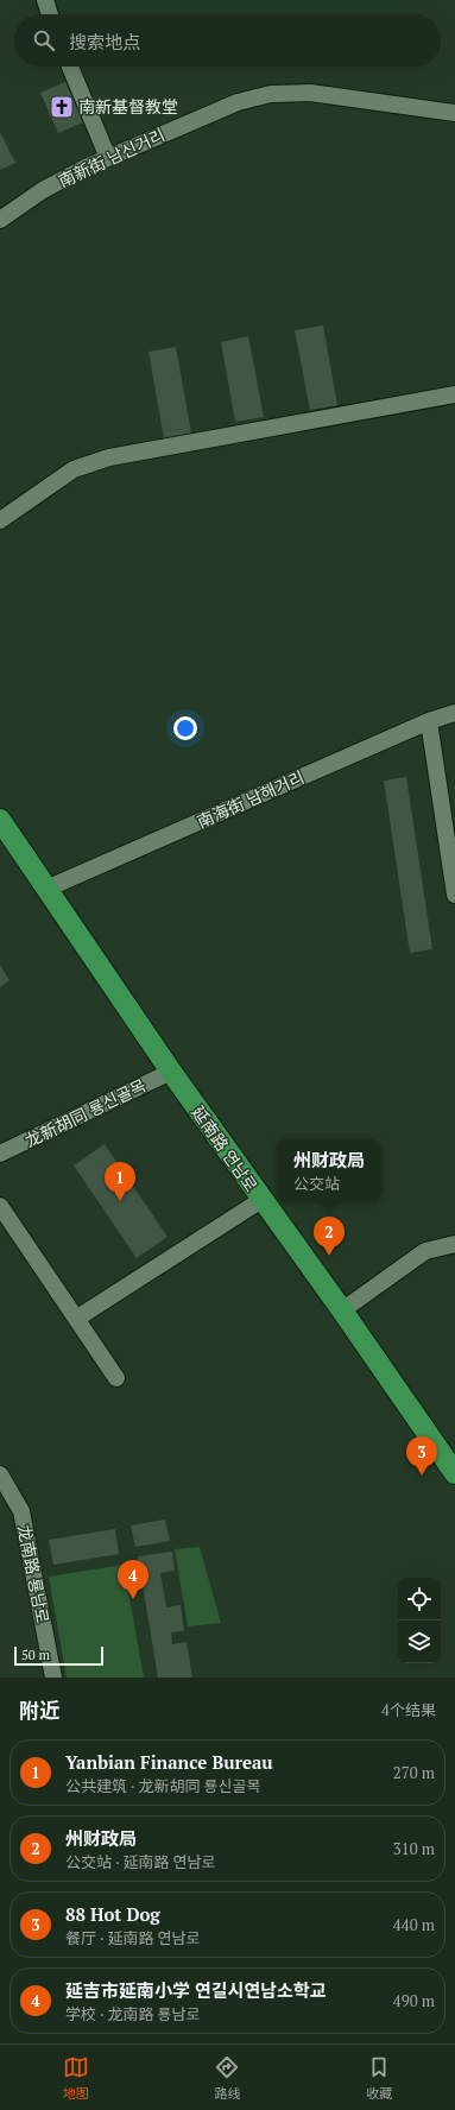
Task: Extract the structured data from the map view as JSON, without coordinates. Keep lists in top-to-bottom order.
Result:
{
  "streets": {
    "main road": ["延南路 연남로"],
    "street": [
      "南新街 남신거리",
      "南海街 남해거리",
      "龙新胡同 룡신골목",
      "龙南路 룡남로"
    ]
  },
  "crossings": [
    ["南海街 남해거리", "延南路 연남로"],
    ["龙新胡同 룡신골목", "延南路 연남로"]
  ],
  "places": {
    "church": ["南新基督教堂"]
  },
  "scale_bar": "50 m",
  "page": {
    "search": "搜索地点",
    "popup": ["州财政局", "公交站"],
    "pins": [
      "1",
      "2",
      "3",
      "4"
    ],
    "scale": "50 m",
    "heading": ["附近", "4个结果"],
    "list": [
      {
        "mark": "1",
        "name": "Yanbian Finance Bureau",
        "note": "公共建筑 · 龙新胡同 룡신골목",
        "value": "270 m"
      },
      {
        "mark": "2",
        "name": "州财政局",
        "note": "公交站 · 延南路 연남로",
        "value": "310 m"
      },
      {
        "mark": "3",
        "name": "88 Hot Dog",
        "note": "餐厅 · 延南路 연남로",
        "value": "440 m"
      },
      {
        "mark": "4",
        "name": "延吉市延南小学 연길시연남소학교",
        "note": "学校 · 龙南路 룡남로",
        "value": "490 m"
      }
    ],
    "nav": ["地图", "路线", "收藏"]
  }
}
